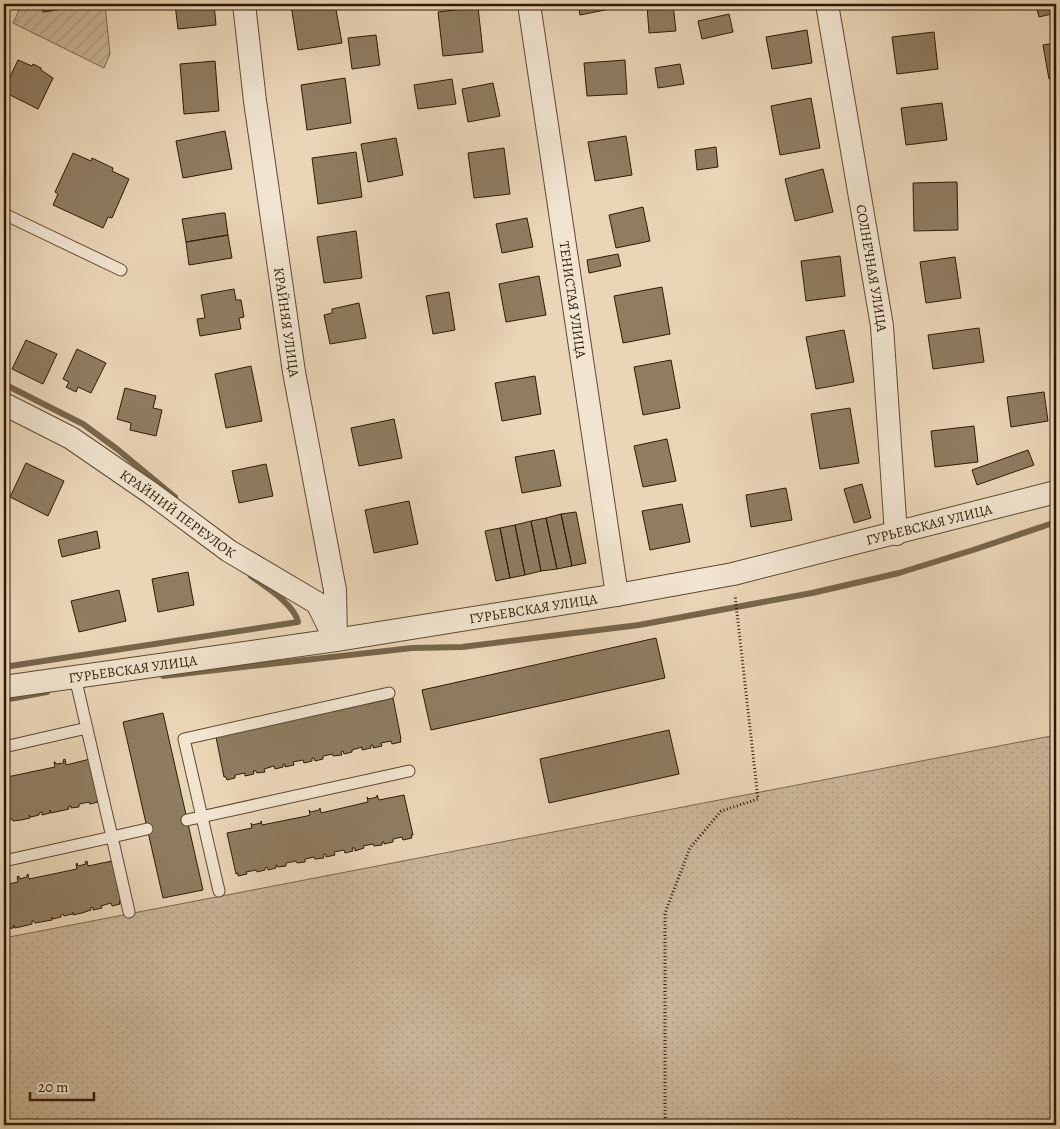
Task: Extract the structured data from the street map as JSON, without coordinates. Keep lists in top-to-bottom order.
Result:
{
  "streets": {
    "street": [
      "СОЛНЕЧНАЯ УЛИЦА",
      "ТЕНИСТАЯ УЛИЦА",
      "КРАЙНЯЯ УЛИЦА",
      "КРАЙНИЙ ПЕРЕУЛОК",
      "ГУРЬЕВСКАЯ УЛИЦА"
    ]
  },
  "crossings": [
    ["СОЛНЕЧНАЯ УЛИЦА", "ГУРЬЕВСКАЯ УЛИЦА"],
    ["ТЕНИСТАЯ УЛИЦА", "ГУРЬЕВСКАЯ УЛИЦА"],
    ["КРАЙНЯЯ УЛИЦА", "КРАЙНИЙ ПЕРЕУЛОК"],
    ["КРАЙНЯЯ УЛИЦА", "ГУРЬЕВСКАЯ УЛИЦА"],
    ["КРАЙНИЙ ПЕРЕУЛОК", "ГУРЬЕВСКАЯ УЛИЦА"]
  ],
  "scale_bar": "20 m"
}
